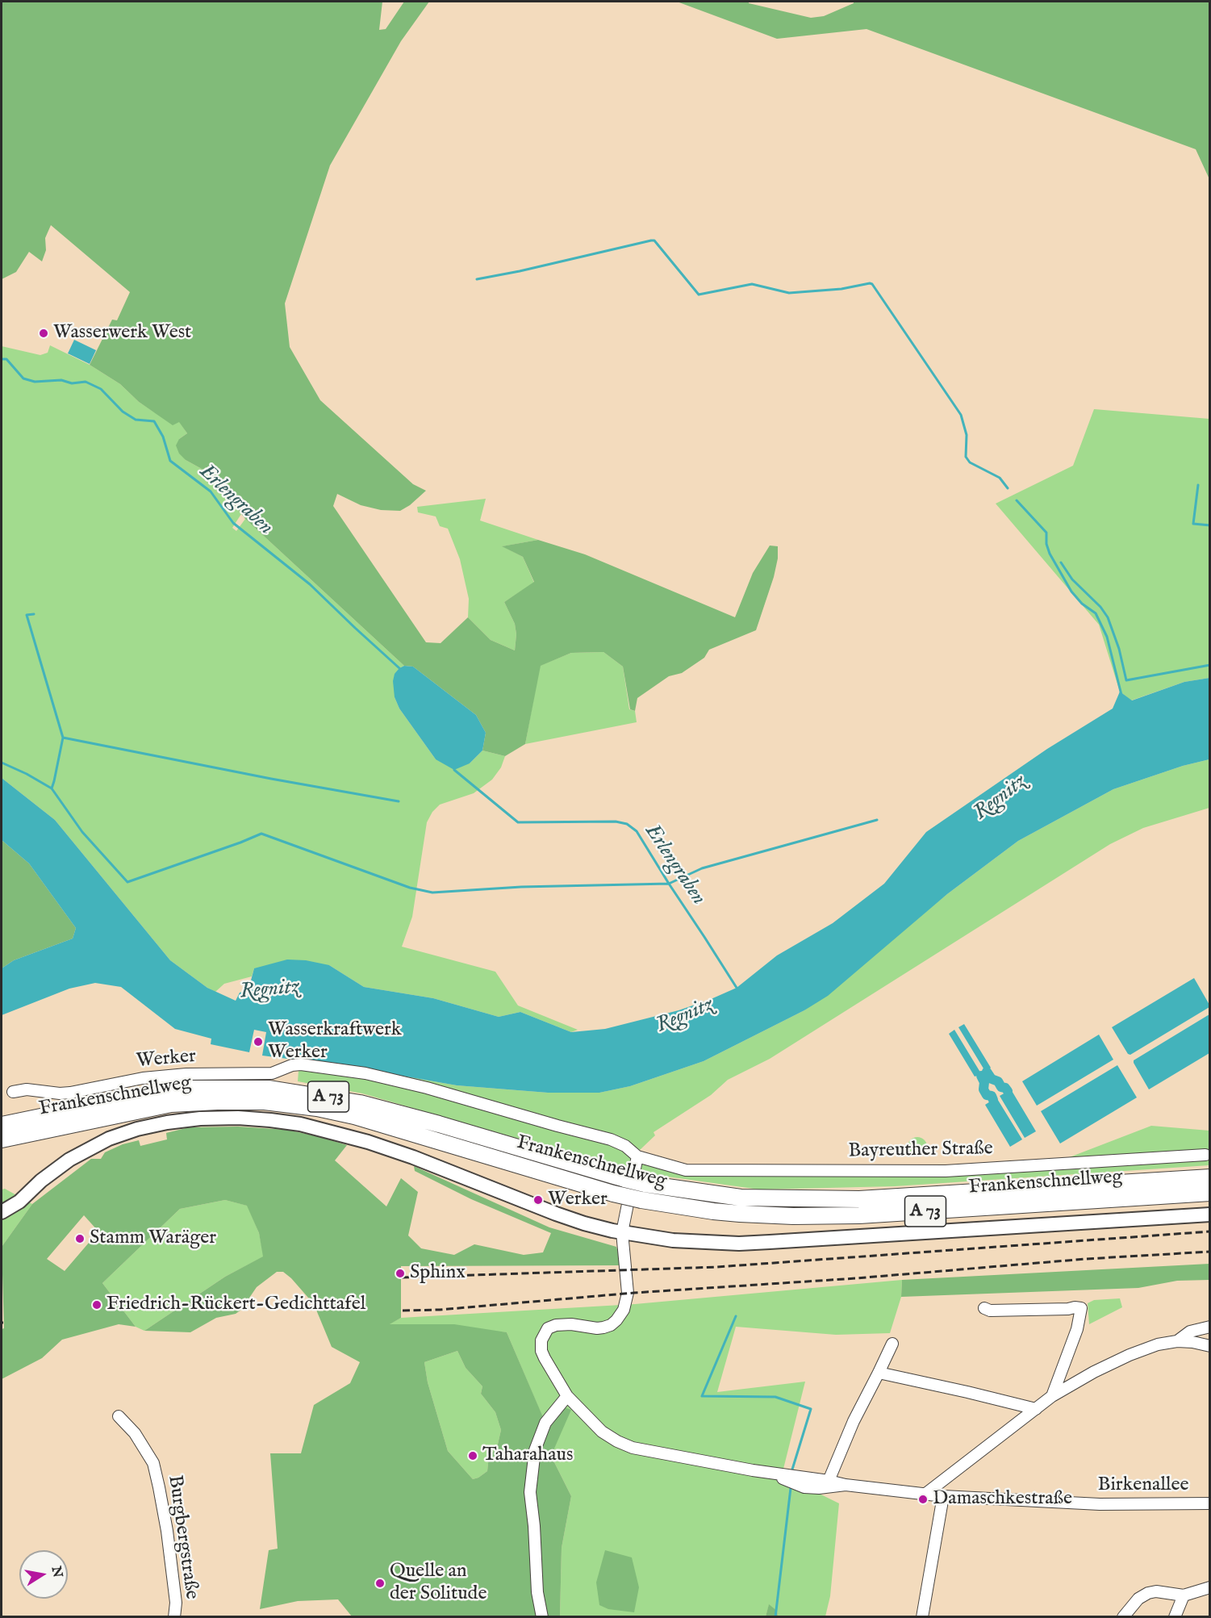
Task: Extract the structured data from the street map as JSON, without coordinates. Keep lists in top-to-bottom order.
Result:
{
  "streets": {
    "highway": ["Frankenschnellweg", "A 73"],
    "street": [
      "Werker",
      "Bayreuther Straße",
      "Birkenallee",
      "Burgbergstraße"
    ]
  },
  "crossings": [
    ["Werker", "Bayreuther Straße"]
  ],
  "water": ["Erlengraben", "Regnitz"],
  "places": [
    "Wasserwerk West",
    "Wasserkraftwerk Werker",
    "Werker",
    "Stamm Waräger",
    "Sphinx",
    "Friedrich-Rückert-Gedichttafel",
    "Taharahaus",
    "Damaschkestraße",
    "Quelle an der Solitude"
  ],
  "north": "right"
}
